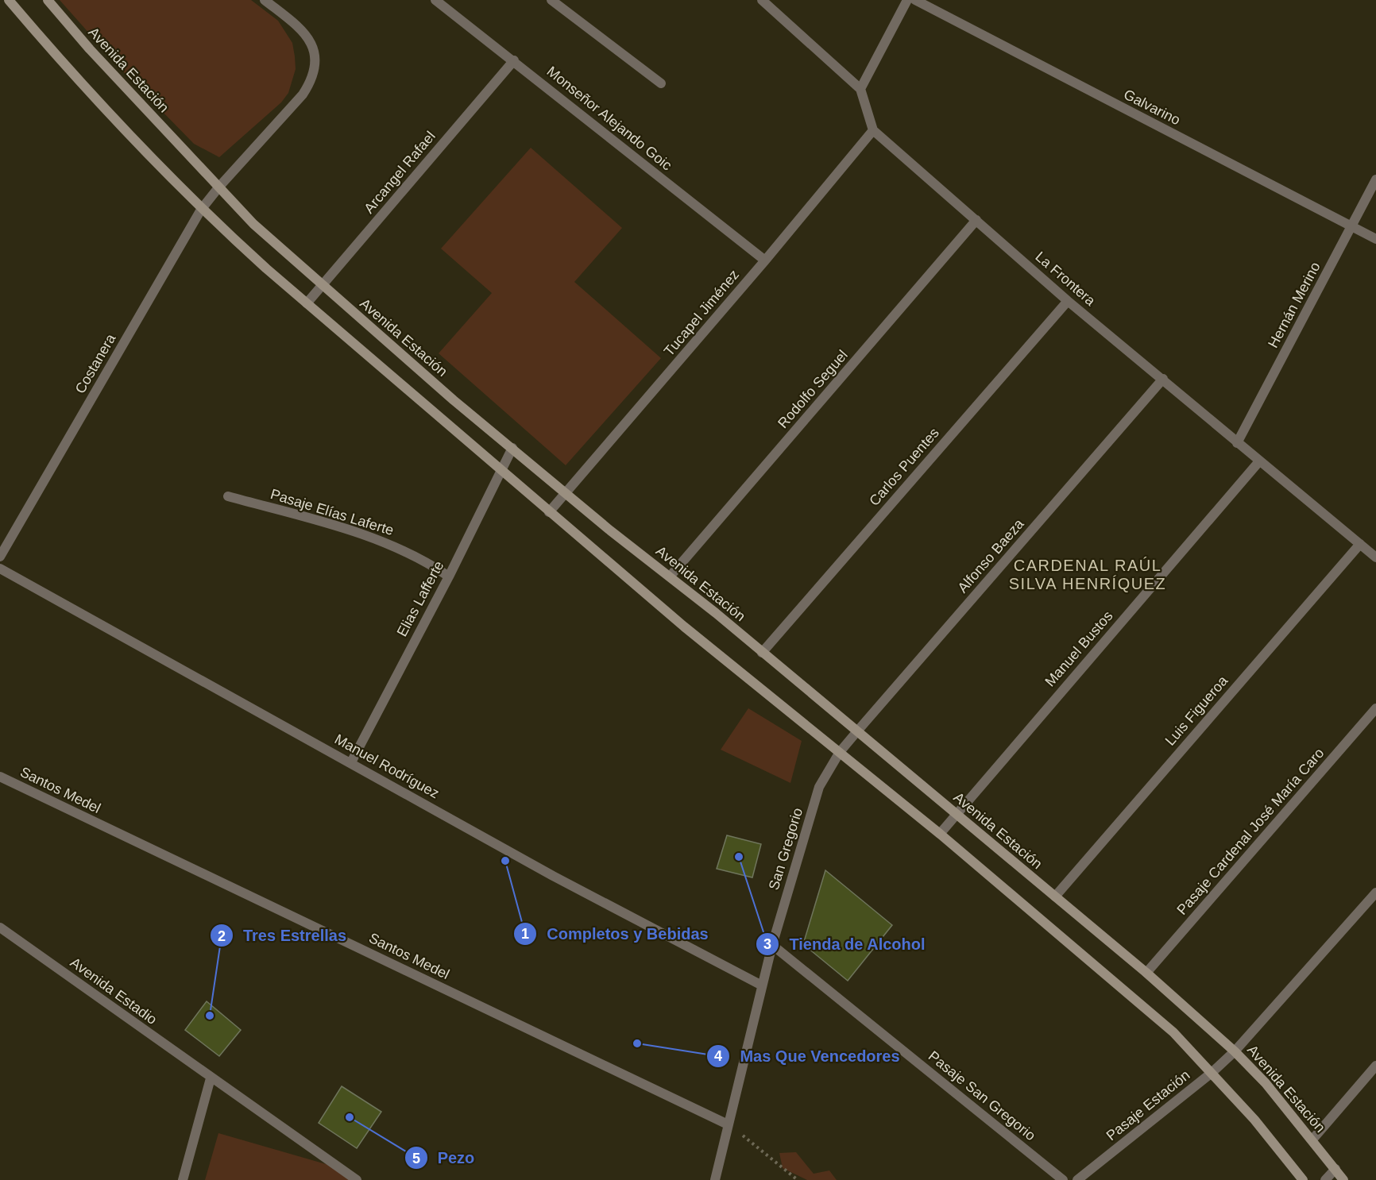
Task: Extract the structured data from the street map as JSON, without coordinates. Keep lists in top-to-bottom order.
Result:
{
  "streets": {
    "street": [
      "Avenida Estación",
      "Galvarino",
      "Monseñor Alejando Goic",
      "Arcangel Rafael",
      "La Frontera",
      "Hernán Merino",
      "Tucapel Jiménez",
      "Costanera",
      "Rodolfo Seguel",
      "Carlos Puentes",
      "Pasaje Elías Laferte",
      "Alfonso Baeza",
      "Elias Lafferte",
      "Manuel Bustos",
      "Luis Figueroa",
      "Manuel Rodríguez",
      "Santos Medel",
      "Pasaje Cardenal José María Caro",
      "San Gregorio",
      "Avenida Estadio",
      "Pasaje San Gregorio",
      "Pasaje Estación"
    ]
  },
  "crossings": [
    ["Avenida Estación", "Arcangel Rafael"],
    ["Avenida Estación", "Tucapel Jiménez"],
    ["Avenida Estación", "Costanera"],
    ["Avenida Estación", "Rodolfo Seguel"],
    ["Avenida Estación", "Carlos Puentes"],
    ["Avenida Estación", "Alfonso Baeza"],
    ["Avenida Estación", "Elias Lafferte"],
    ["Avenida Estación", "Manuel Bustos"],
    ["Avenida Estación", "Luis Figueroa"],
    ["Avenida Estación", "Pasaje Cardenal José María Caro"],
    ["Avenida Estación", "Pasaje Estación"],
    ["Galvarino", "Hernán Merino"],
    ["Monseñor Alejando Goic", "Arcangel Rafael"],
    ["Monseñor Alejando Goic", "Tucapel Jiménez"],
    ["La Frontera", "Hernán Merino"],
    ["La Frontera", "Tucapel Jiménez"],
    ["La Frontera", "Rodolfo Seguel"],
    ["La Frontera", "Carlos Puentes"],
    ["La Frontera", "Alfonso Baeza"],
    ["La Frontera", "Manuel Bustos"],
    ["La Frontera", "Luis Figueroa"],
    ["Pasaje Elías Laferte", "Elias Lafferte"],
    ["Alfonso Baeza", "San Gregorio"],
    ["Elias Lafferte", "Manuel Rodríguez"],
    ["Manuel Rodríguez", "San Gregorio"],
    ["Santos Medel", "San Gregorio"],
    ["San Gregorio", "Pasaje San Gregorio"]
  ],
  "districts": ["CARDENAL RAÚL SILVA HENRÍQUEZ"],
  "places": [
    "Tienda de Alcohol",
    "Completos y Bebidas",
    "Tres Estrellas",
    "Mas Que Vencedores",
    "Pezo"
  ]
}
